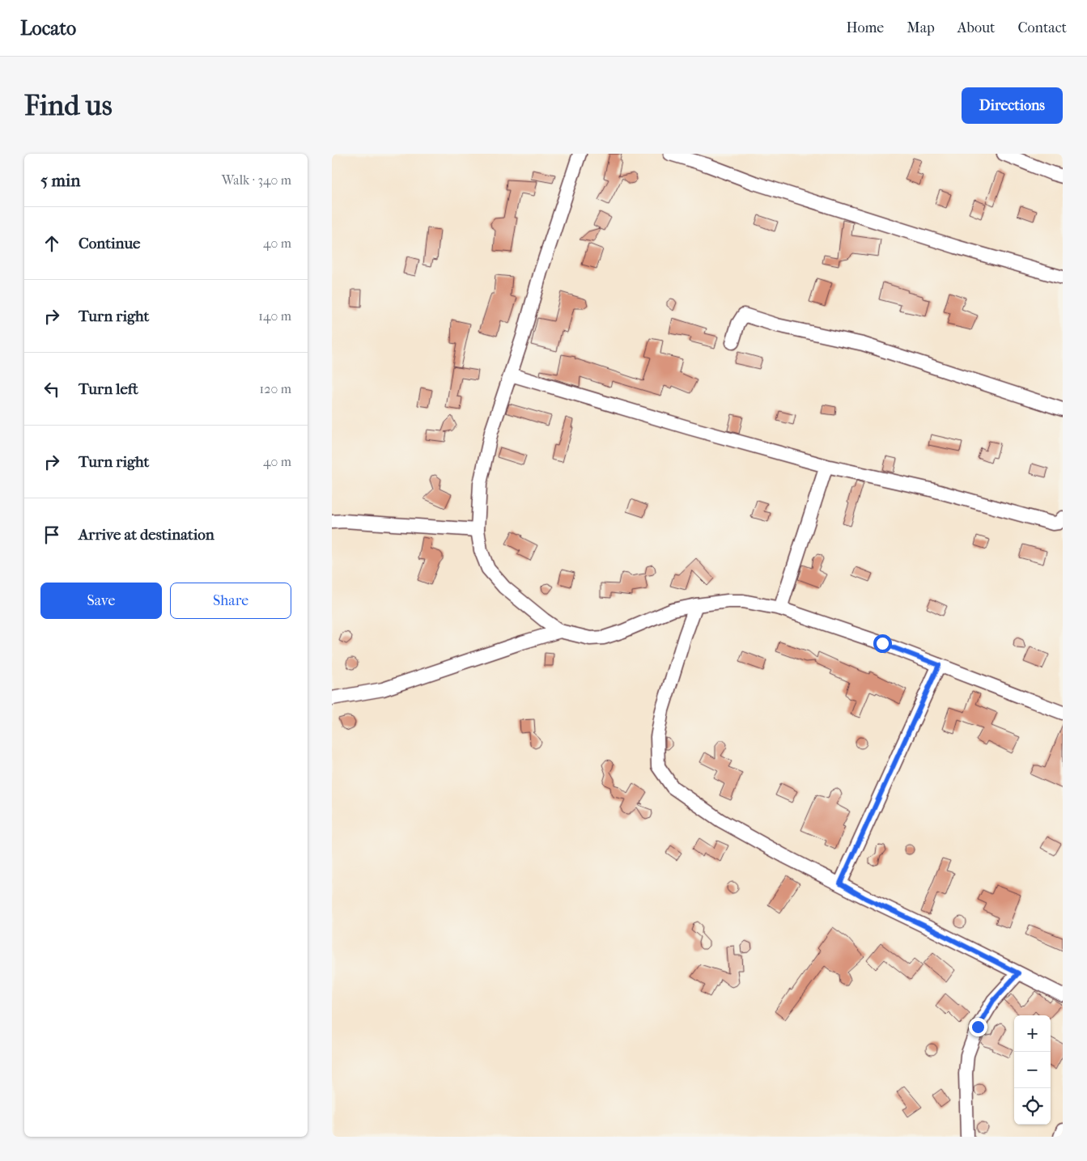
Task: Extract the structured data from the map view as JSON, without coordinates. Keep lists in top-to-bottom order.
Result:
{
  "page": {
    "header": "Locato",
    "nav": [
      "Home",
      "Map",
      "About",
      "Contact"
    ],
    "buttons": [
      "Directions",
      ["Save", "Share"]
    ],
    "title": "Find us",
    "heading": ["5 min", "Walk · 340 m"],
    "list": [
      ["Continue", "40 m"],
      ["Turn right", "140 m"],
      ["Turn left", "120 m"],
      ["Turn right", "40 m"],
      "Arrive at destination"
    ],
    "map_buttons": ["+", "−"]
  }
}
